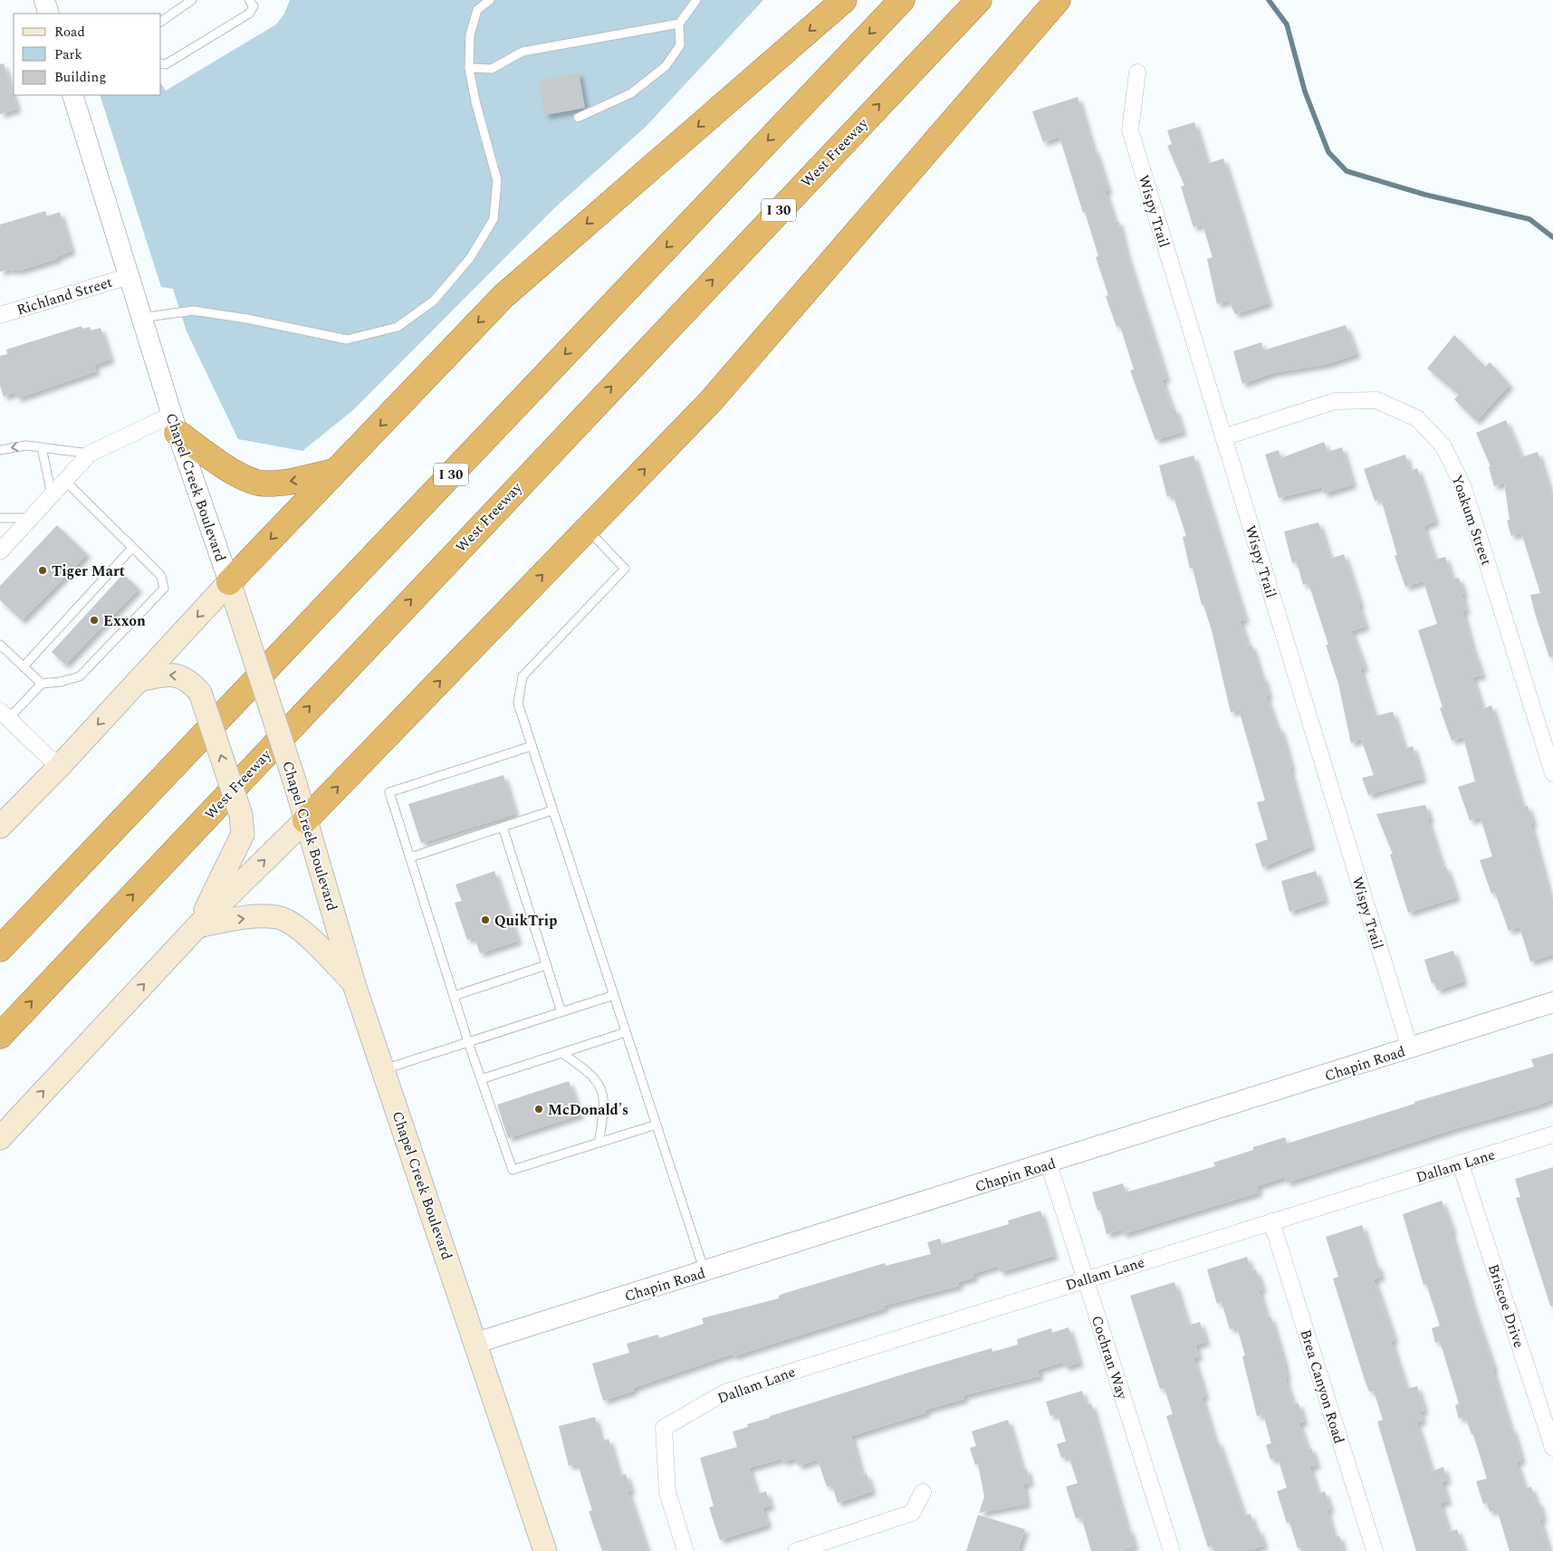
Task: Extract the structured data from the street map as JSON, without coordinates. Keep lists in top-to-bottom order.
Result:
{
  "streets": {
    "highway": ["West Freeway", "I 30"],
    "main road": ["Chapel Creek Boulevard"],
    "street": [
      "Wispy Trail",
      "Richland Street",
      "Yoakum Street",
      "Chapin Road",
      "Dallam Lane",
      "Briscoe Drive",
      "Cochran Way",
      "Brea Canyon Road"
    ]
  },
  "crossings": [
    ["Wispy Trail", "Yoakum Street"],
    ["Wispy Trail", "Chapin Road"],
    ["Richland Street", "Chapel Creek Boulevard"],
    ["Chapel Creek Boulevard", "Chapin Road"],
    ["Chapin Road", "Cochran Way"],
    ["Dallam Lane", "Briscoe Drive"],
    ["Dallam Lane", "Cochran Way"],
    ["Dallam Lane", "Brea Canyon Road"]
  ],
  "places": [
    "Tiger Mart",
    "Exxon",
    "QuikTrip",
    "McDonald's"
  ],
  "legend": ["Road", "Park", "Building"]
}
